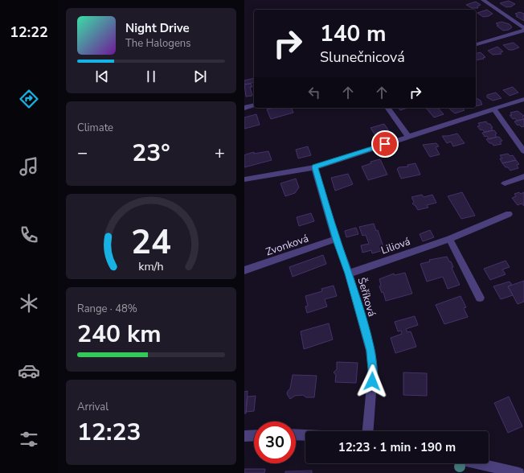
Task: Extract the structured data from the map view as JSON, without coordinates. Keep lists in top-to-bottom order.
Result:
{
  "streets": {
    "street": ["Zvonková", "Liliová", "Šeříková"]
  },
  "crossings": [
    ["Zvonková", "Šeříková"],
    ["Liliová", "Šeříková"]
  ],
  "page": {
    "tabs": "12:22",
    "turn": ["140 m", "Slunečnicová"],
    "song": ["Night Drive", "The Halogens"],
    "tile": [
      "Climate",
      ["Range · 48%", "240 km"],
      ["Arrival", "12:23"]
    ],
    "heat": ["−", "23°", "+"],
    "limit": "30",
    "trip": "12:23 · 1 min · 190 m",
    "gauge": ["24", "km/h"]
  }
}
